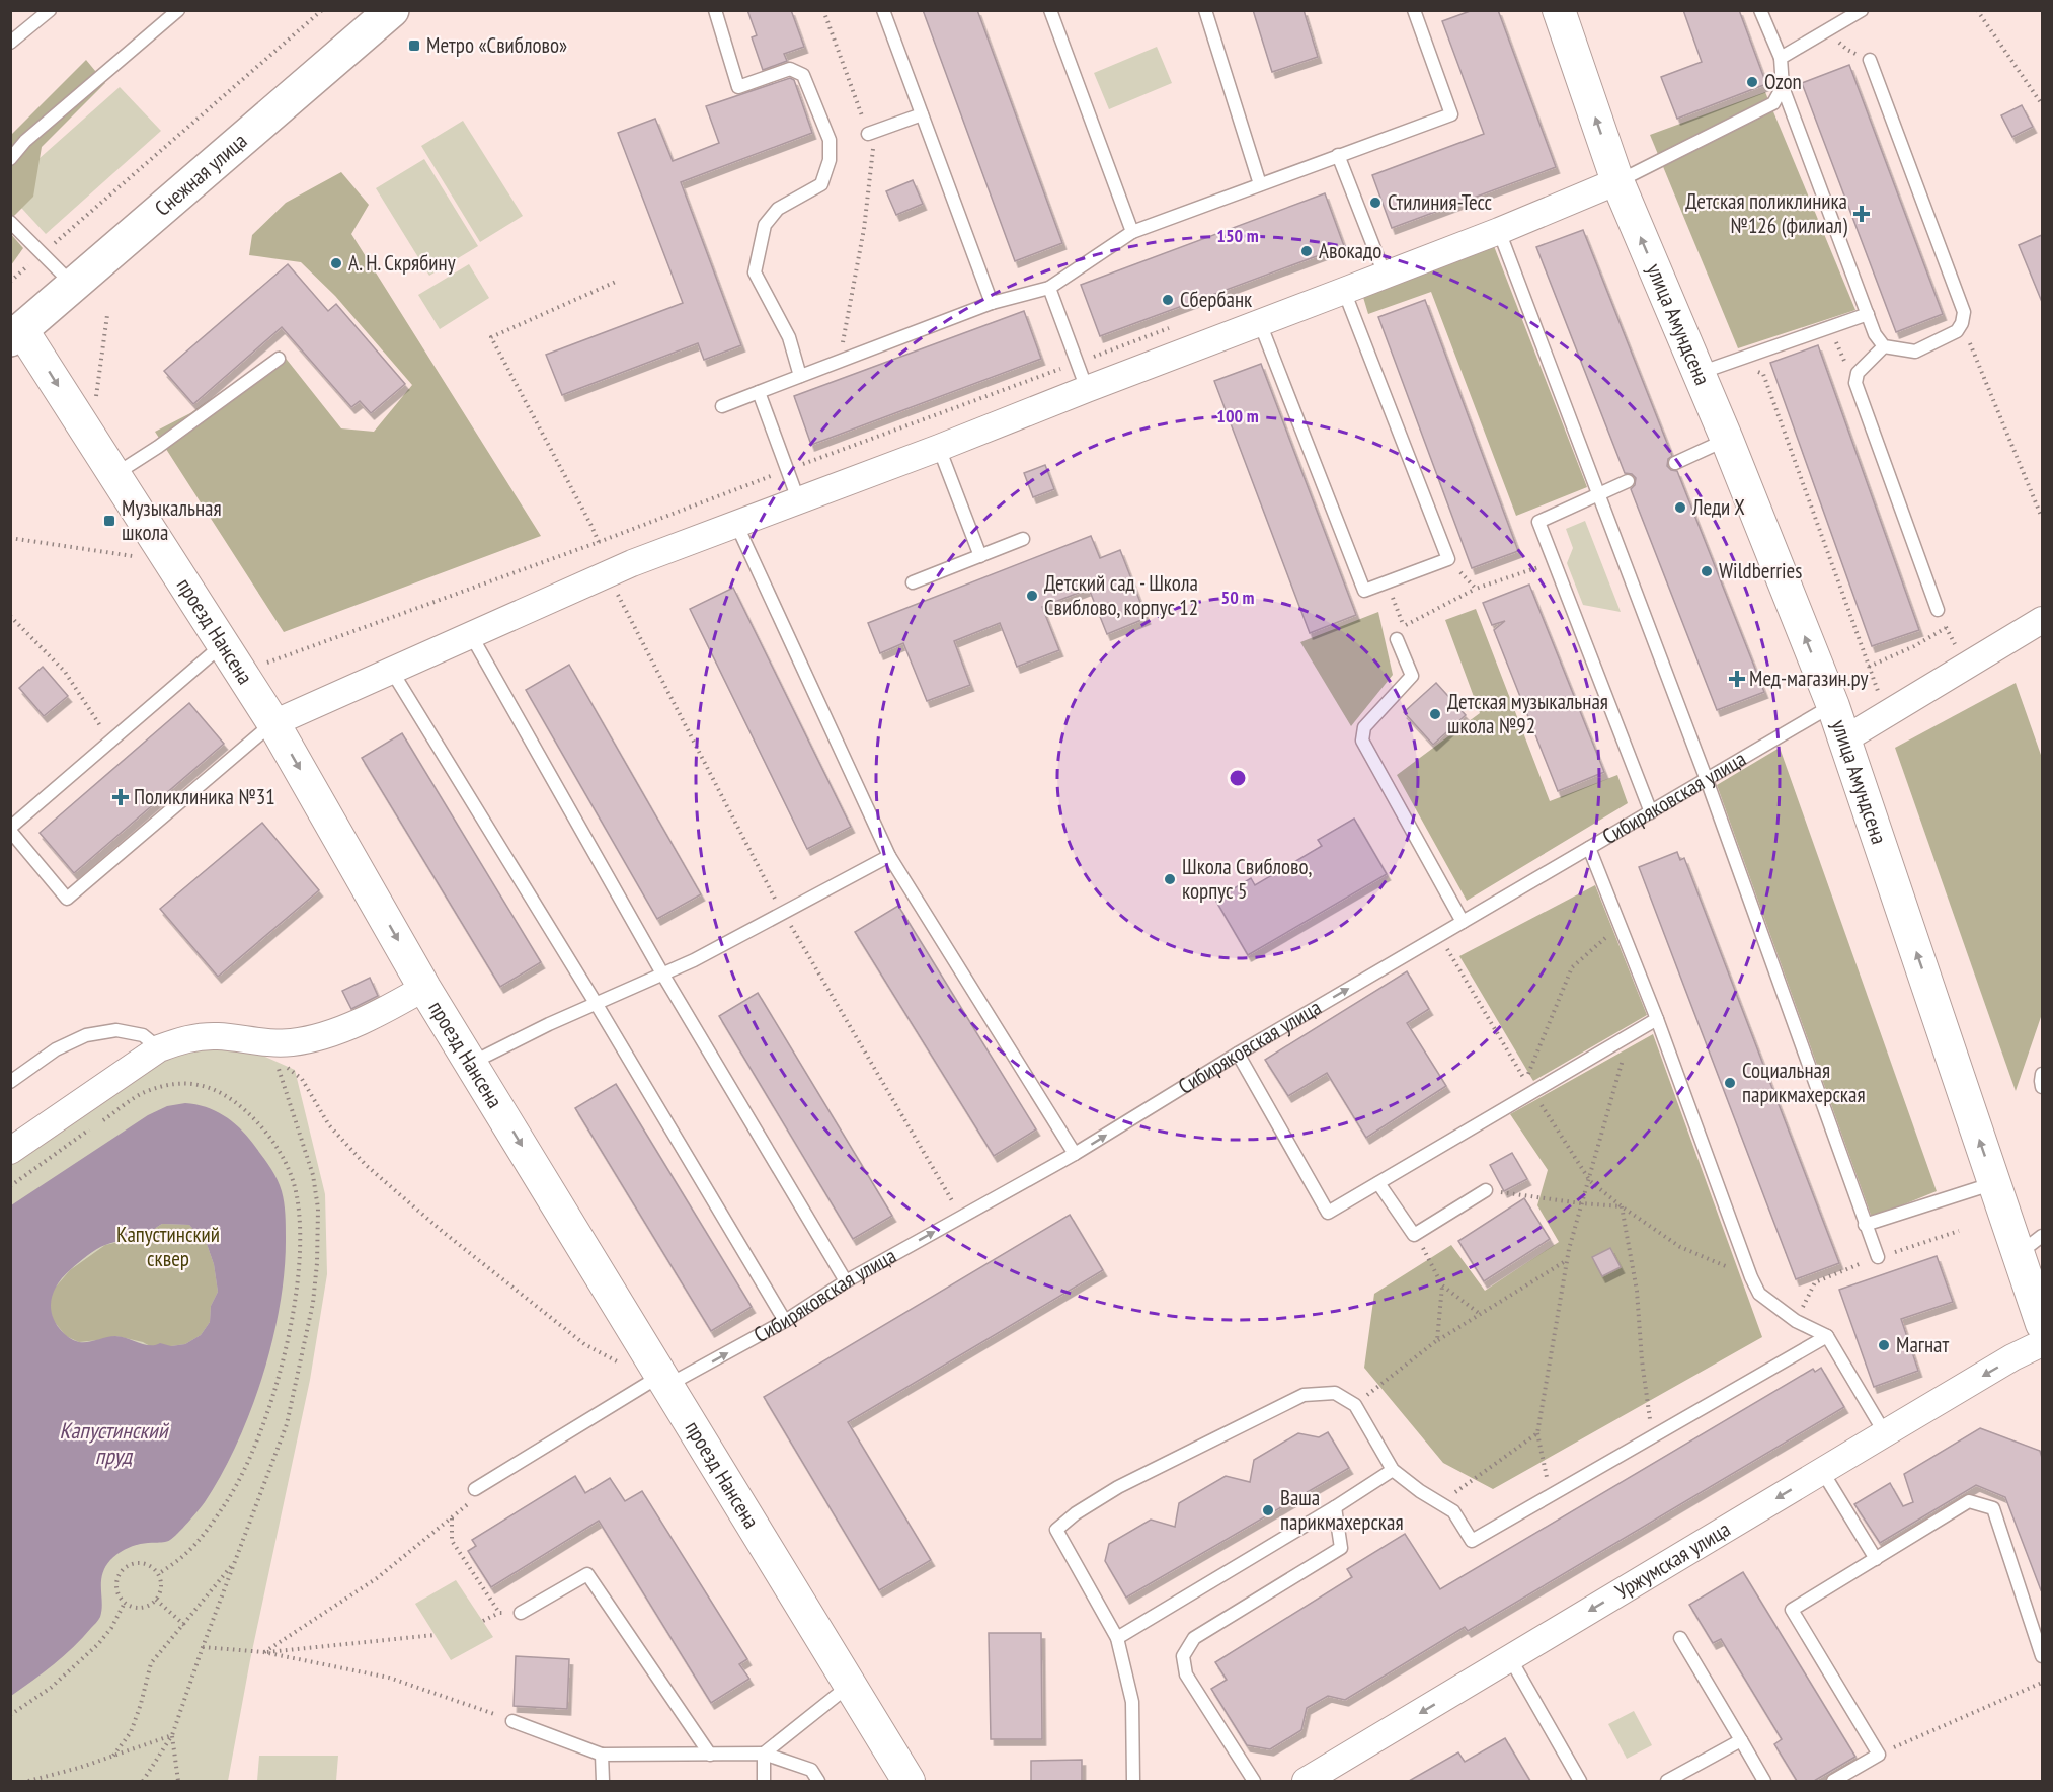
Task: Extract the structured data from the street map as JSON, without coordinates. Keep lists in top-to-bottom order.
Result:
{
  "streets": {
    "main road": ["Снежная улица"],
    "street": ["улица Амундсена", "проезд Нансена", "Уржумская улица"],
    "lane": ["Сибиряковская улица"]
  },
  "crossings": [
    ["Снежная улица", "проезд Нансена"],
    ["улица Амундсена", "Сибиряковская улица"],
    ["проезд Нансена", "Сибиряковская улица"]
  ],
  "one_way": [
    "улица Амундсена",
    "проезд Нансена",
    "Сибиряковская улица",
    "Уржумская улица"
  ],
  "water": ["Капустинский пруд"],
  "parks": ["Капустинский сквер"],
  "places": {
    "transit": ["Метро «Свиблово»", "Музыкальная школа"],
    "other": [
      "Ozon",
      "Стилиния-Тесс",
      "Авокадо",
      "А. Н. Скрябину",
      "Сбербанк",
      "Леди Х",
      "Wildberries",
      "Детский сад - Школа Свиблово, корпус 12",
      "Детская музыкальная школа №92",
      "Школа Свиблово, корпус 5",
      "Социальная парикмахерская",
      "Магнат",
      "Ваша парикмахерская"
    ],
    "health": ["Детская поликлиника №126 (филиал)", "Мед-магазин.ру", "Поликлиника №31"]
  },
  "rings": ["150 m", "100 m", "50 m"]
}
